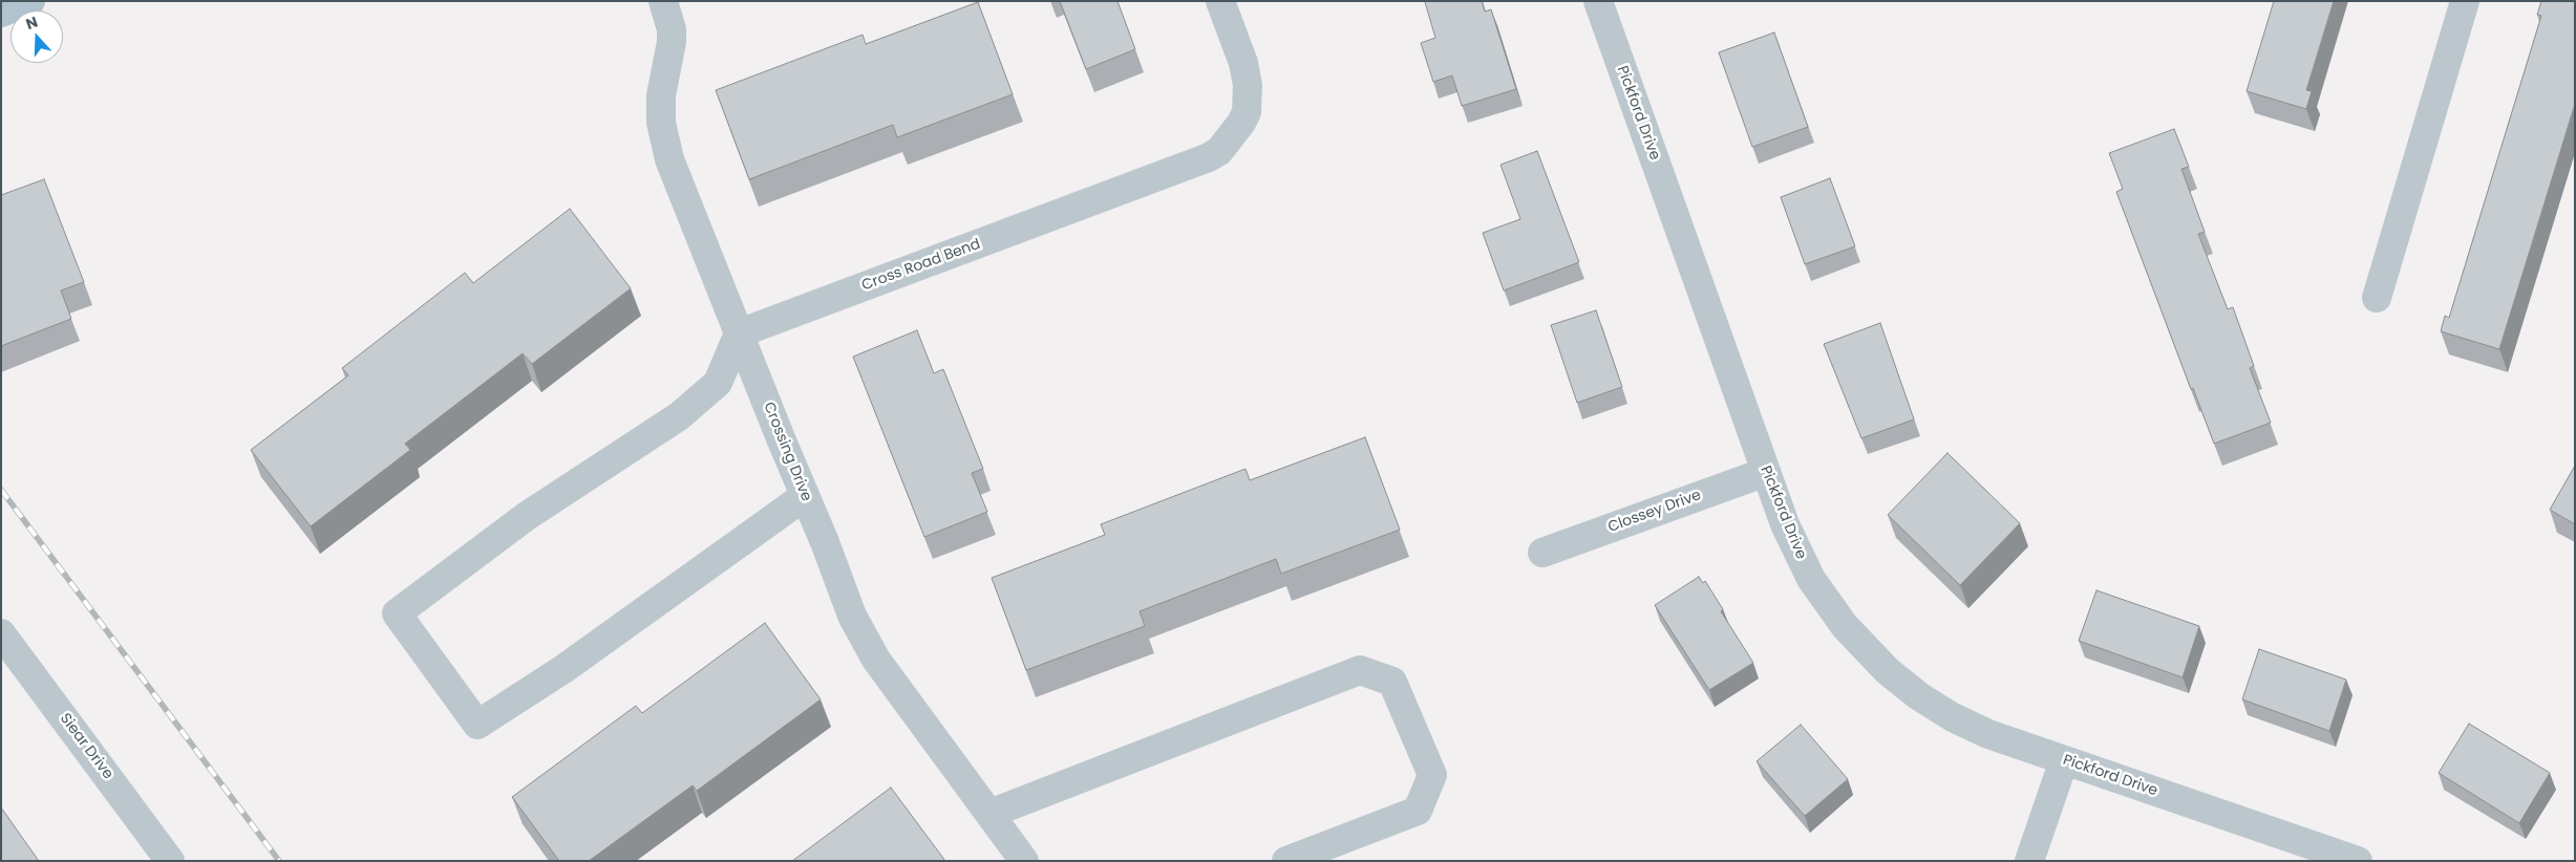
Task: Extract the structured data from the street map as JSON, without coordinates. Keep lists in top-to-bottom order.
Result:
{
  "streets": {
    "street": [
      "Pickford Drive",
      "Cross Road Bend",
      "Crossing Drive",
      "Clossey Drive",
      "Siear Drive"
    ]
  },
  "crossings": [
    ["Pickford Drive", "Clossey Drive"],
    ["Cross Road Bend", "Crossing Drive"]
  ],
  "north": "top"
}
